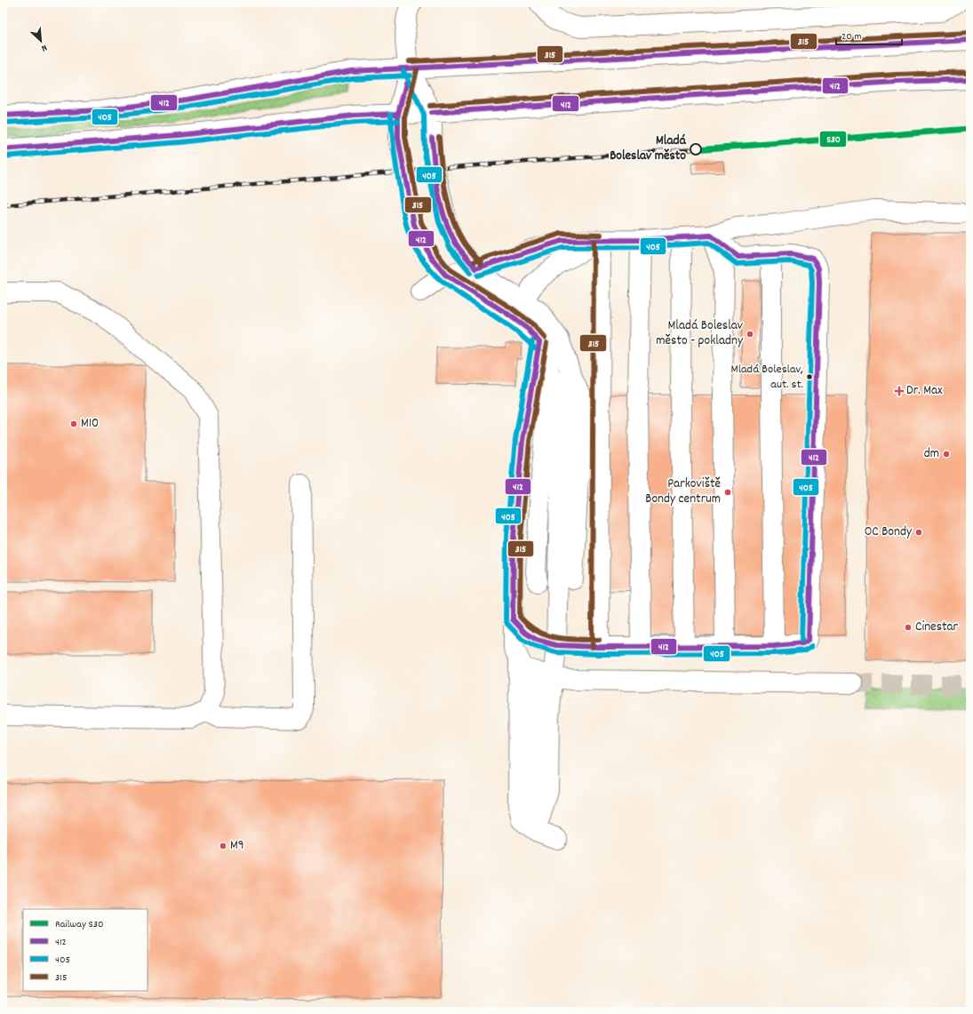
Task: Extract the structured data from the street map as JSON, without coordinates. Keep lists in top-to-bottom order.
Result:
{
  "places": {
    "other": [
      "Mladá Boleslav město",
      "Mladá Boleslav město - pokladny",
      "Mladá Boleslav, aut. st.",
      "M10",
      "dm",
      "Parkoviště Bondy centrum",
      "OC Bondy",
      "Cinestar",
      "M9"
    ],
    "health": ["Dr. Max"]
  },
  "lines": [
    "transit line 315",
    "transit line 412",
    "transit line 405",
    "rail line S30"
  ],
  "legend": [
    "Railway S30",
    "412",
    "405",
    "315"
  ],
  "scale_bar": "20 m",
  "north": "bottom right"
}
